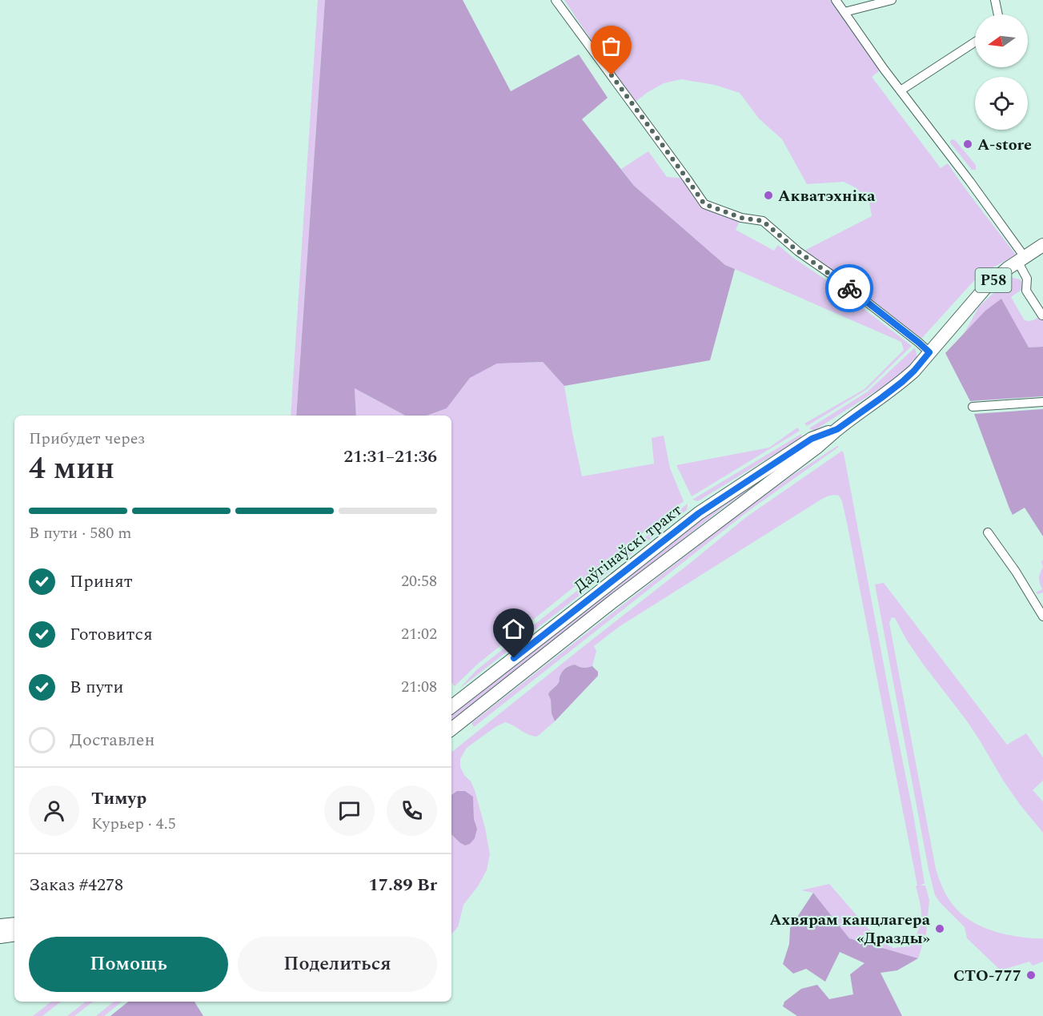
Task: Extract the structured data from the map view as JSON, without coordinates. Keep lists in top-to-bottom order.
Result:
{
  "streets": {
    "main road": ["Р58", "Даўгінаўскі тракт"]
  },
  "places": [
    "А-store",
    "Акватэхніка",
    "Ахвярам канцлагера «Дразды»",
    "СТО-777"
  ],
  "north": "left",
  "page": {
    "heading": ["4 мин", "Прибудет через", "21:31–21:36"],
    "panel": [
      "Тимур",
      "Курьер · 4.5",
      "Заказ #4278",
      "17.89 Br"
    ],
    "bar": "В пути · 580 m",
    "list": [
      ["Принят", "20:58"],
      ["Готовится", "21:02"],
      ["В пути", "21:08"],
      "Доставлен"
    ],
    "buttons": ["Помощь", "Поделиться"]
  }
}
